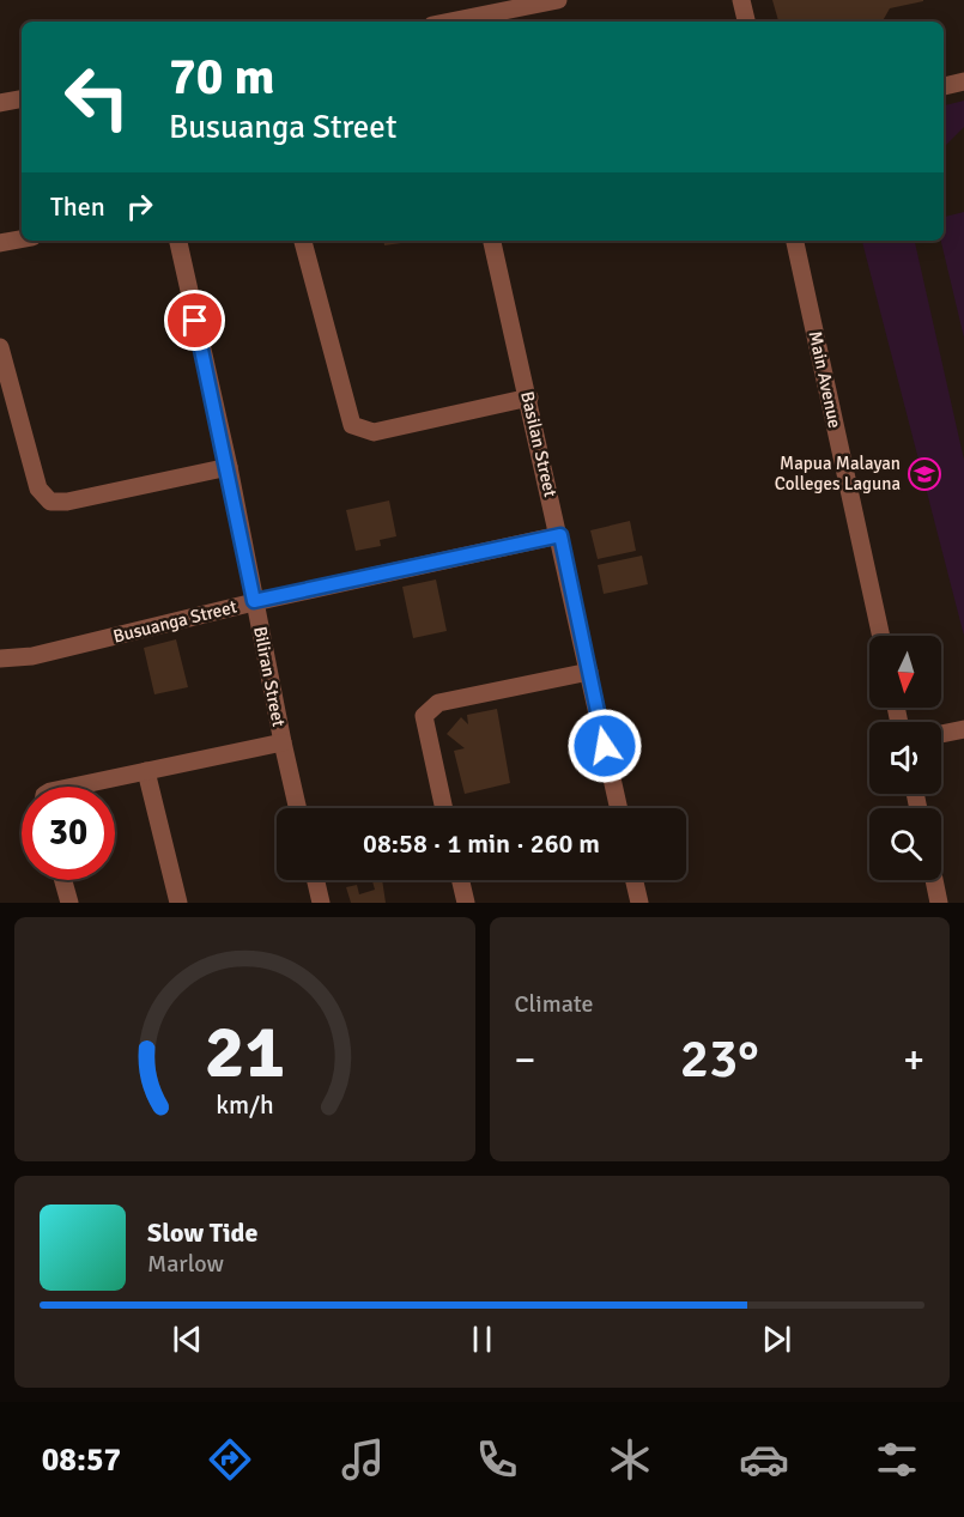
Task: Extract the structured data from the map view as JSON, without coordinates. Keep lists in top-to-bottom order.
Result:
{
  "streets": {
    "street": [
      "Main Avenue",
      "Basilan Street",
      "Busuanga Street",
      "Biliran Street"
    ]
  },
  "crossings": [
    ["Basilan Street", "Busuanga Street"],
    ["Busuanga Street", "Biliran Street"]
  ],
  "places": {
    "school or university": ["Mapua Malayan Colleges Laguna"]
  },
  "north": "bottom",
  "page": {
    "turn": ["70 m", "Busuanga Street"],
    "then": "Then",
    "limit": "30",
    "trip": "08:58 · 1 min · 260 m",
    "tile": "Climate",
    "heat": ["−", "23°", "+"],
    "song": ["Slow Tide", "Marlow"],
    "tabs": "08:57",
    "gauge": ["21", "km/h"]
  }
}
